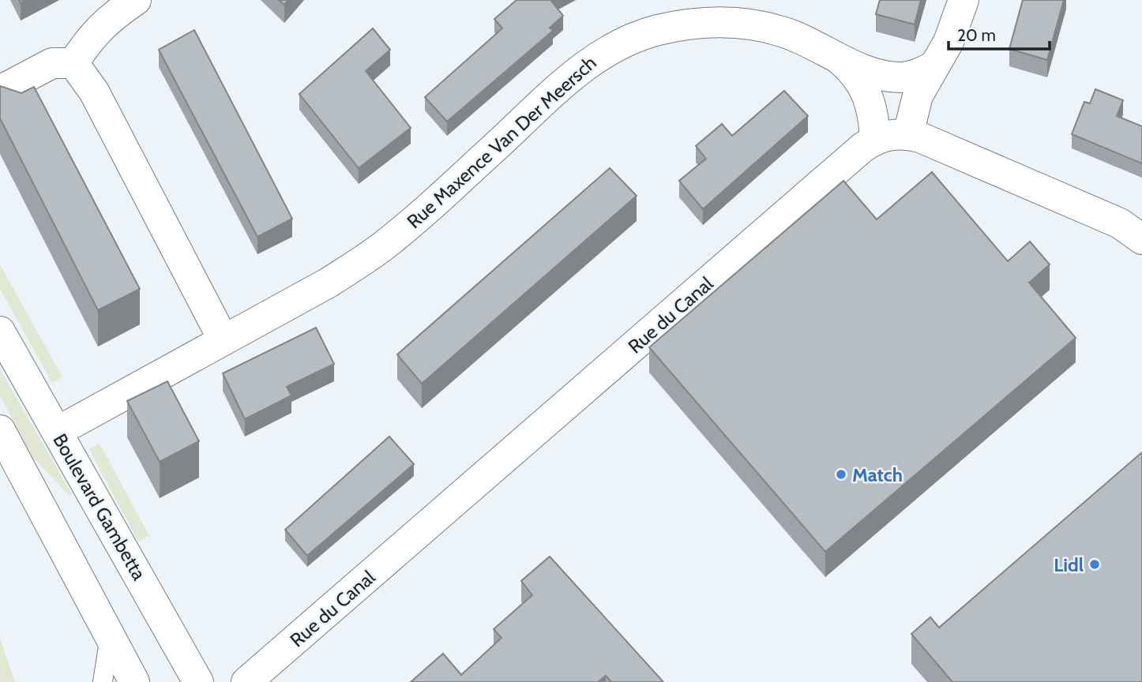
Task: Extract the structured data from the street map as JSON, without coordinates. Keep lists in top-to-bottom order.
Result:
{
  "streets": {
    "street": ["Rue Maxence Van Der Meersch", "Rue du Canal", "Boulevard Gambetta"]
  },
  "crossings": [
    ["Rue Maxence Van Der Meersch", "Rue du Canal"],
    ["Rue Maxence Van Der Meersch", "Boulevard Gambetta"]
  ],
  "places": ["Match", "Lidl"],
  "scale_bar": "20 m"
}
